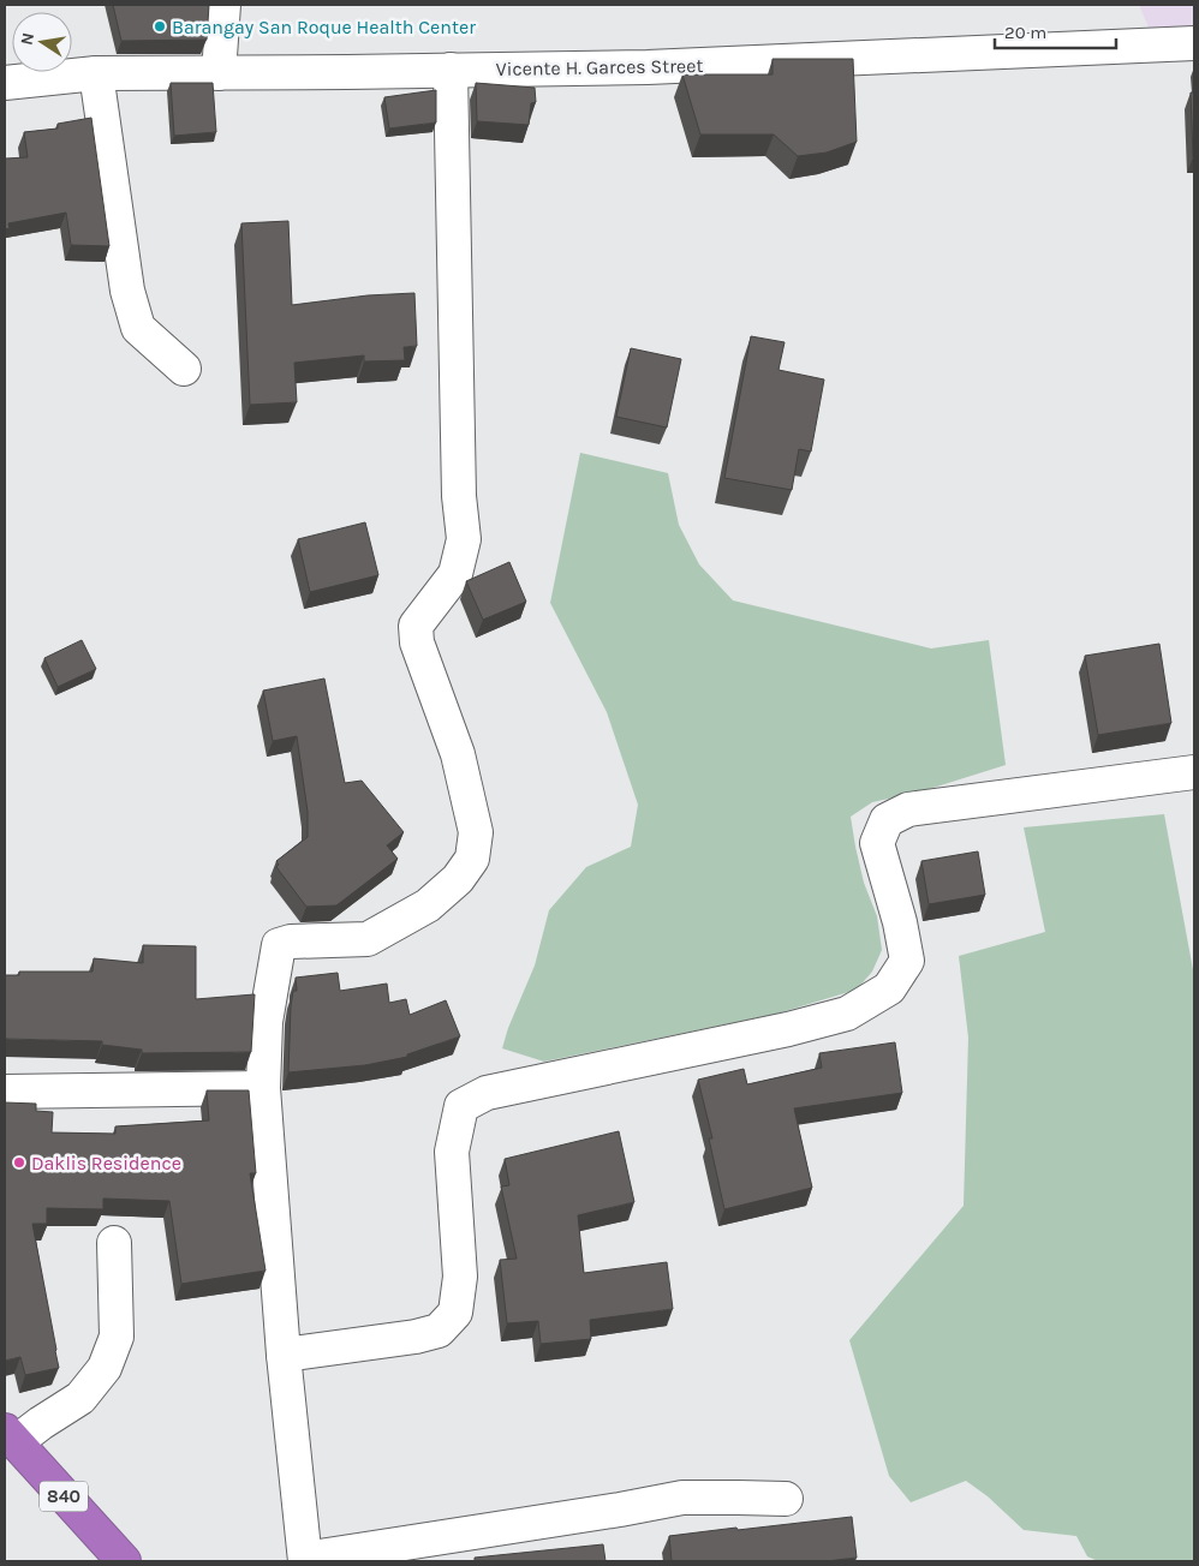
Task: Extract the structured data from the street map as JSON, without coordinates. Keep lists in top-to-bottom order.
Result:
{
  "streets": {
    "highway": ["840"],
    "street": ["Vicente H. Garces Street"]
  },
  "places": ["Barangay San Roque Health Center", "Daklis Residence"],
  "scale_bar": "20 m",
  "north": "left"
}
